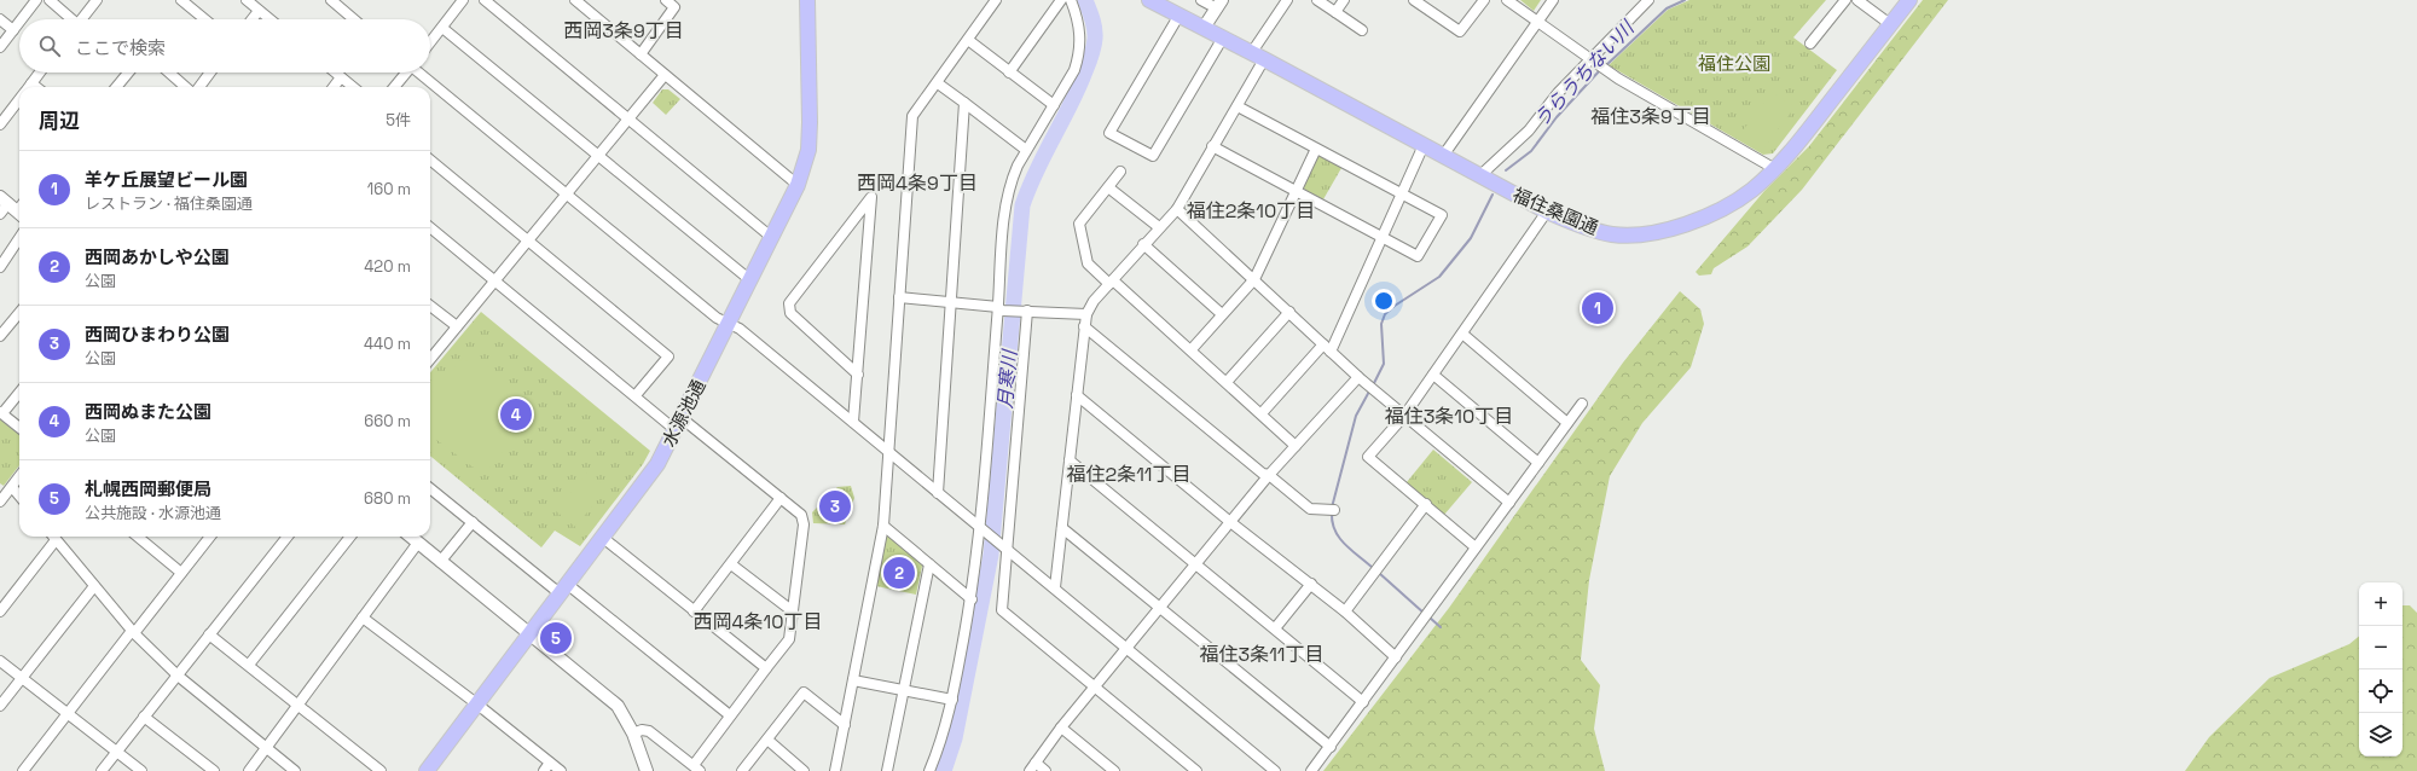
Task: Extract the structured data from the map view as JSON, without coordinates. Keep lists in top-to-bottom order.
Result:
{
  "streets": {
    "main road": ["福住桑園通", "水源池通"]
  },
  "districts": [
    "西岡3条9丁目",
    "福住3条9丁目",
    "西岡4条9丁目",
    "福住2条10丁目",
    "福住3条10丁目",
    "福住2条11丁目",
    "西岡4条10丁目",
    "福住3条11丁目"
  ],
  "water": ["うらうちない川", "月寒川"],
  "parks": ["福住公園"],
  "page": {
    "search": "ここで検索",
    "heading": ["周辺", "5件"],
    "list": [
      {
        "mark": "1",
        "name": "羊ケ丘展望ビール園",
        "note": "レストラン · 福住桑園通",
        "value": "160 m"
      },
      {
        "mark": "2",
        "name": "西岡あかしや公園",
        "note": "公園",
        "value": "420 m"
      },
      {
        "mark": "3",
        "name": "西岡ひまわり公園",
        "note": "公園",
        "value": "440 m"
      },
      {
        "mark": "4",
        "name": "西岡ぬまた公園",
        "note": "公園",
        "value": "660 m"
      },
      {
        "mark": "5",
        "name": "札幌西岡郵便局",
        "note": "公共施設 · 水源池通",
        "value": "680 m"
      }
    ],
    "pins": [
      "1",
      "4",
      "3",
      "2",
      "5"
    ],
    "map_buttons": ["+", "−"]
  }
}
